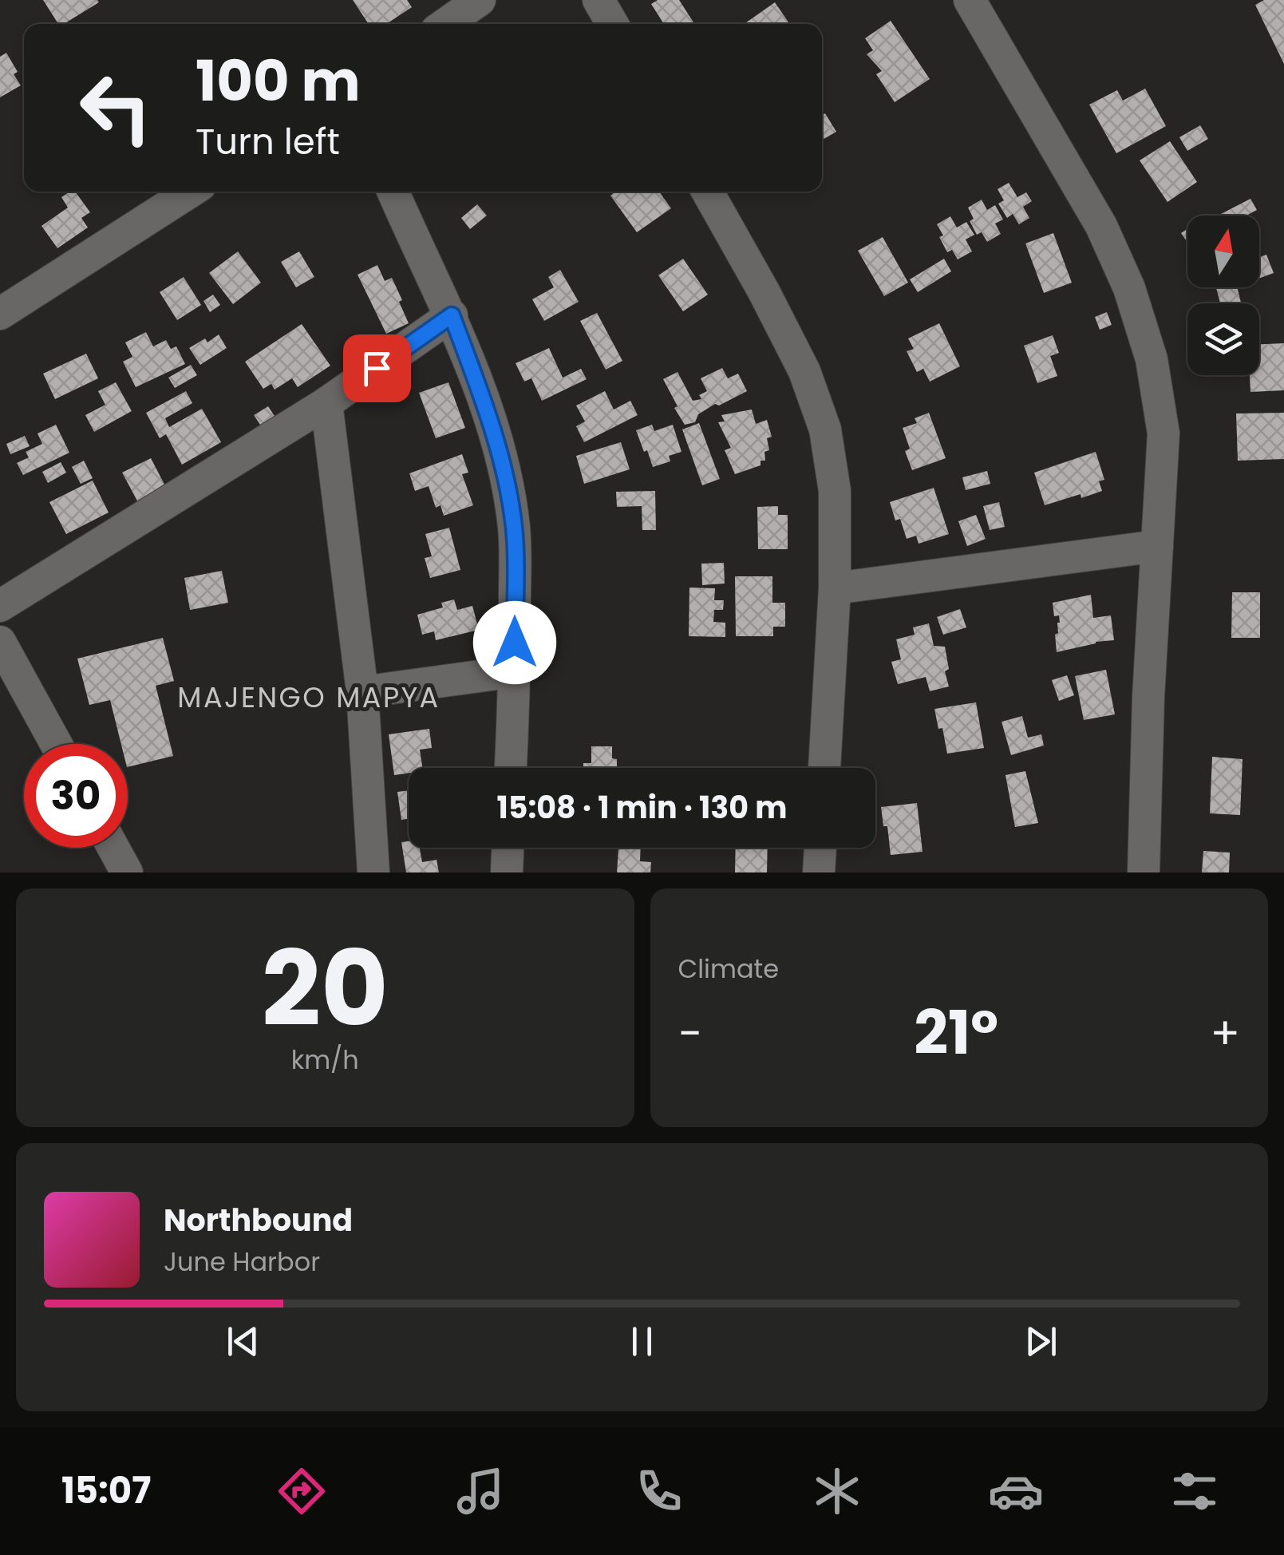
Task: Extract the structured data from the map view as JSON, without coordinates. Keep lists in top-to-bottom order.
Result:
{
  "districts": ["MAJENGO MAPYA"],
  "north": "top",
  "page": {
    "turn": ["100 m", "Turn left"],
    "limit": "30",
    "trip": "15:08 · 1 min · 130 m",
    "tile": [
      ["20", "km/h"],
      "Climate"
    ],
    "heat": ["−", "21°", "+"],
    "song": ["Northbound", "June Harbor"],
    "tabs": "15:07"
  }
}
